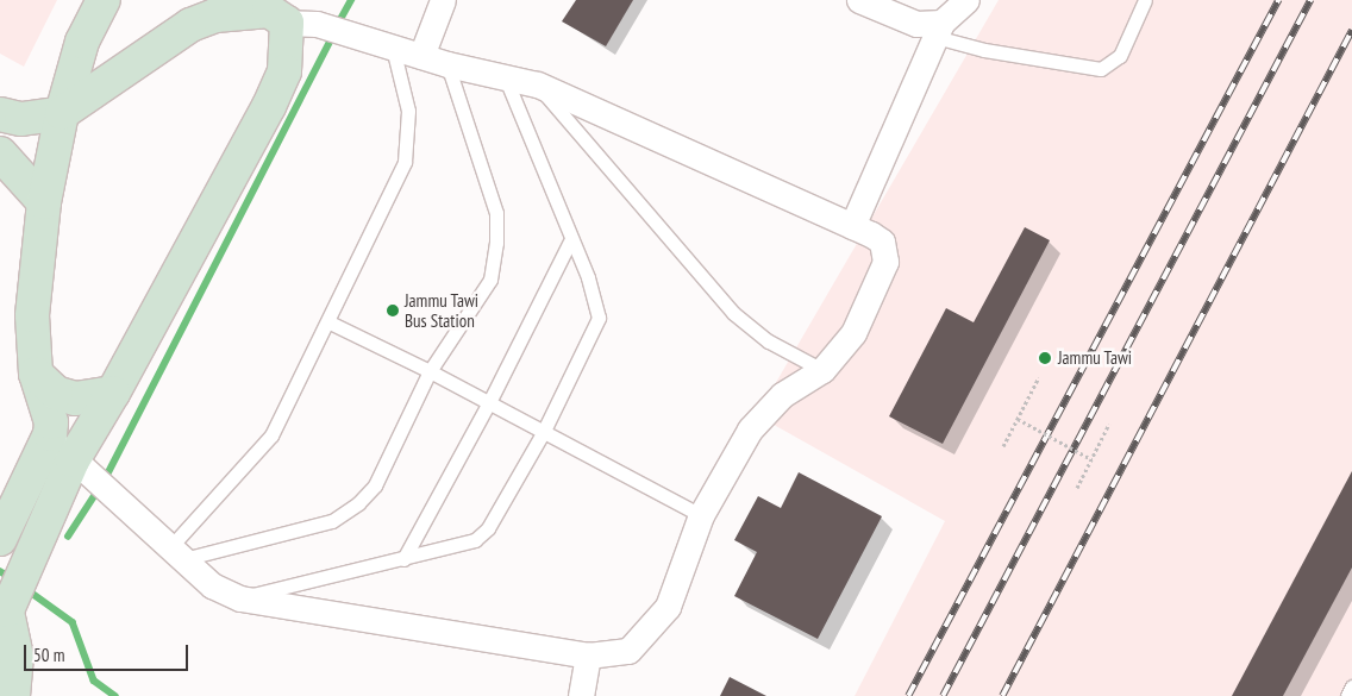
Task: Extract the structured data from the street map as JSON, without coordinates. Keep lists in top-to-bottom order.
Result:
{
  "places": ["Jammu Tawi Bus Station", "Jammu Tawi"],
  "scale_bar": "50 m"
}
